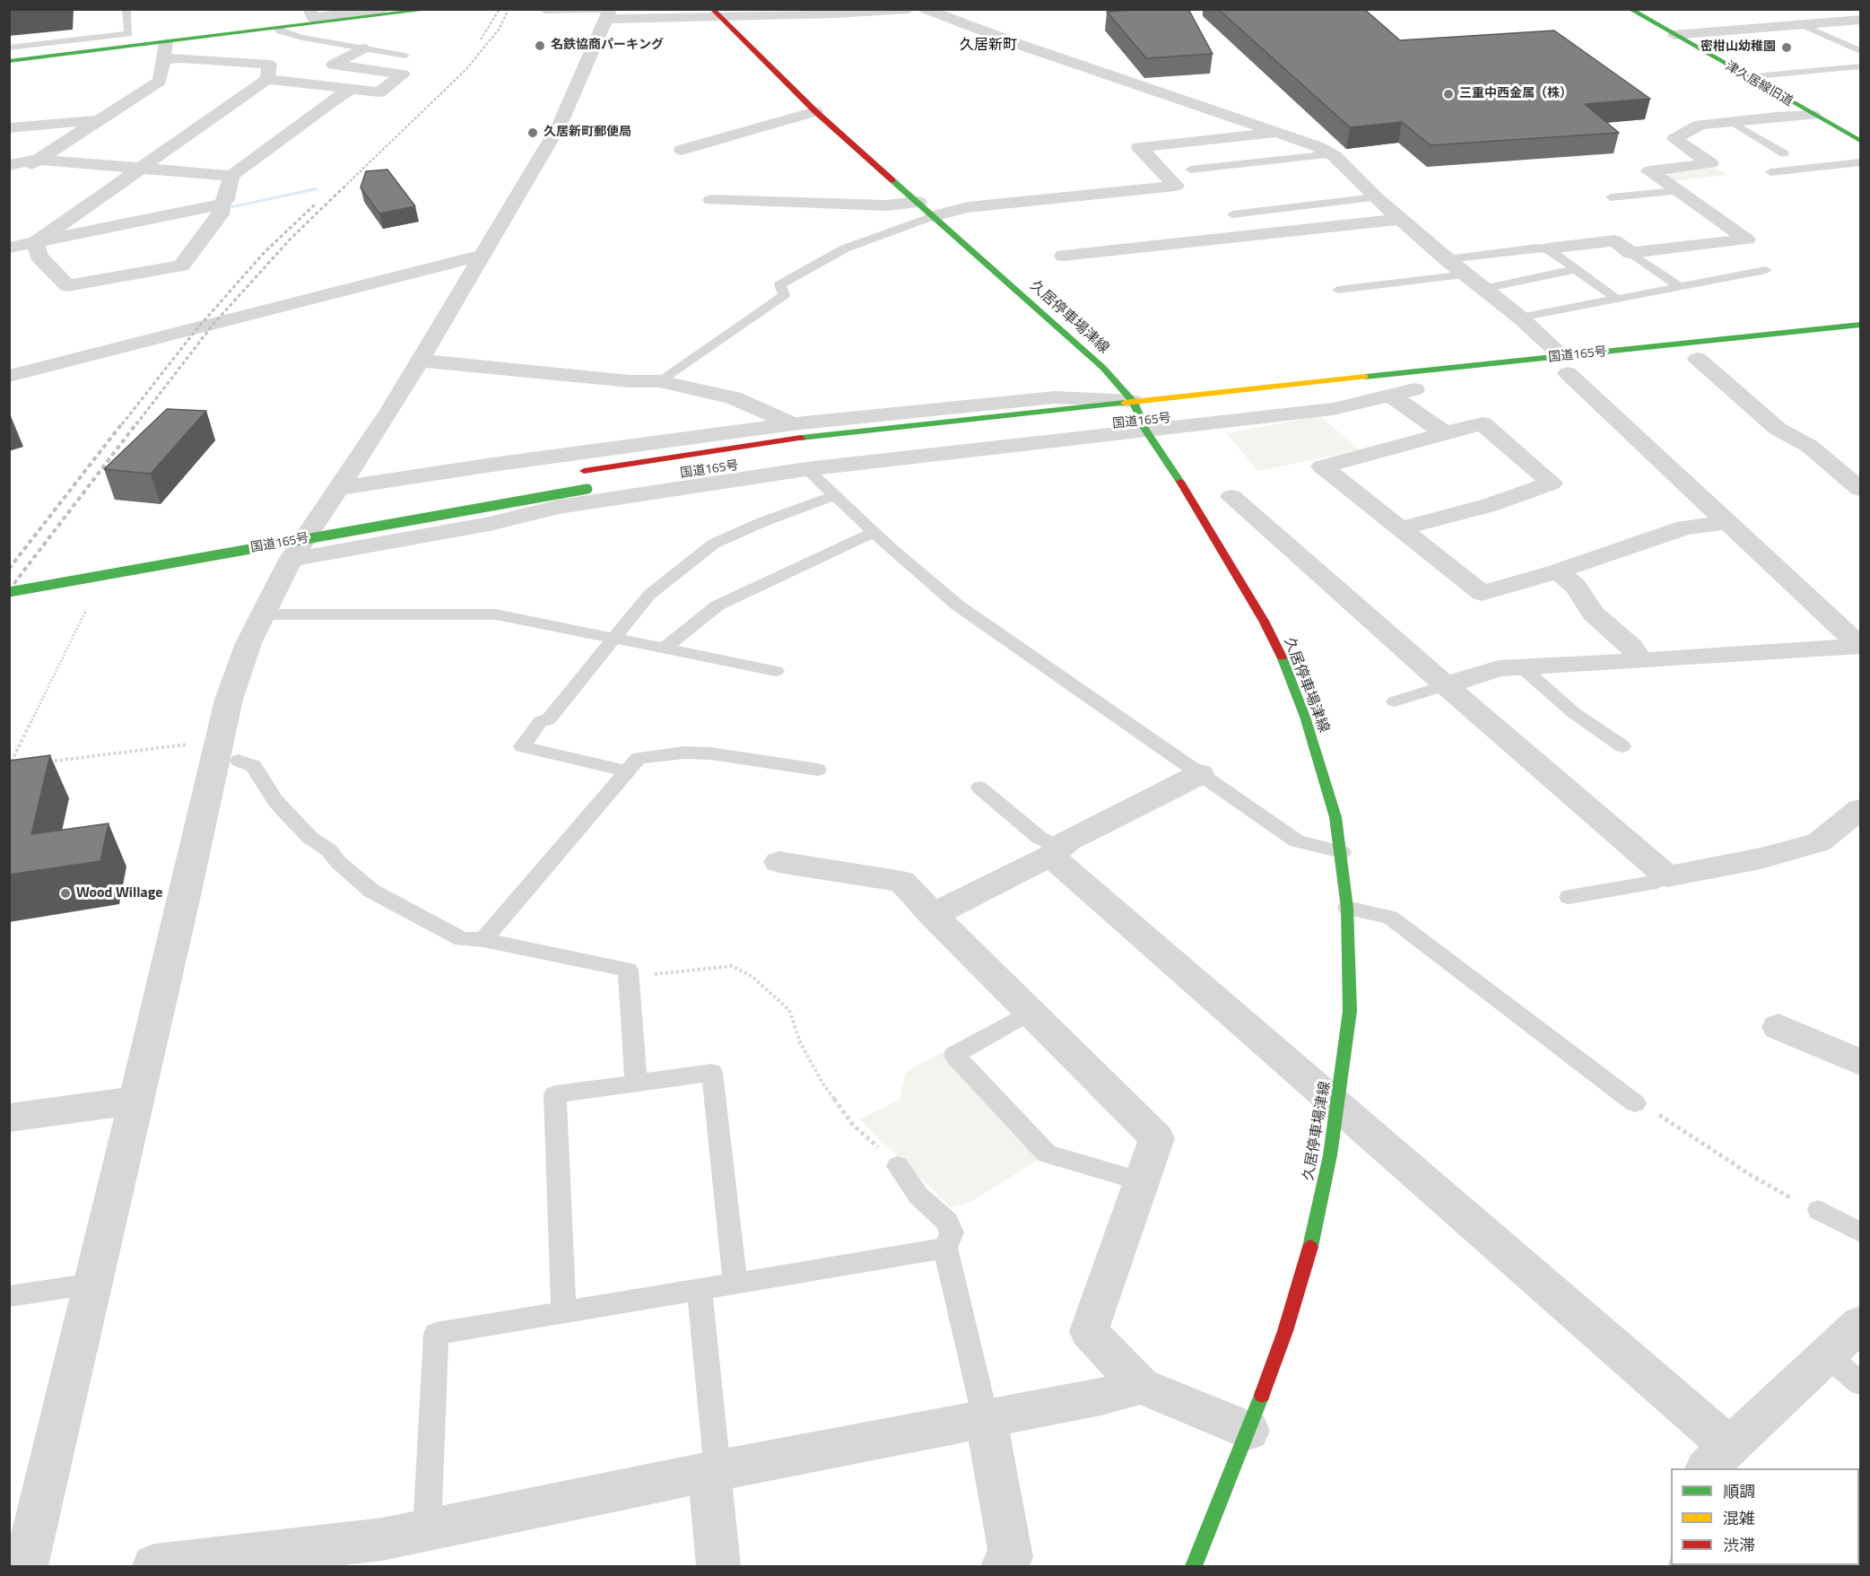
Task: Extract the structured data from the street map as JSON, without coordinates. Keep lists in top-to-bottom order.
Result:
{
  "streets": {
    "main road": ["津久居線旧道", "久居停車場津線", "国道165号"]
  },
  "crossings": [
    ["久居停車場津線", "国道165号"]
  ],
  "districts": ["久居新町"],
  "places": [
    "名鉄協商パーキング",
    "密柑山幼稚園",
    "三重中西金属（株）",
    "久居新町郵便局",
    "Wood Willage"
  ],
  "legend": ["順調", "混雑", "渋滞"]
}
